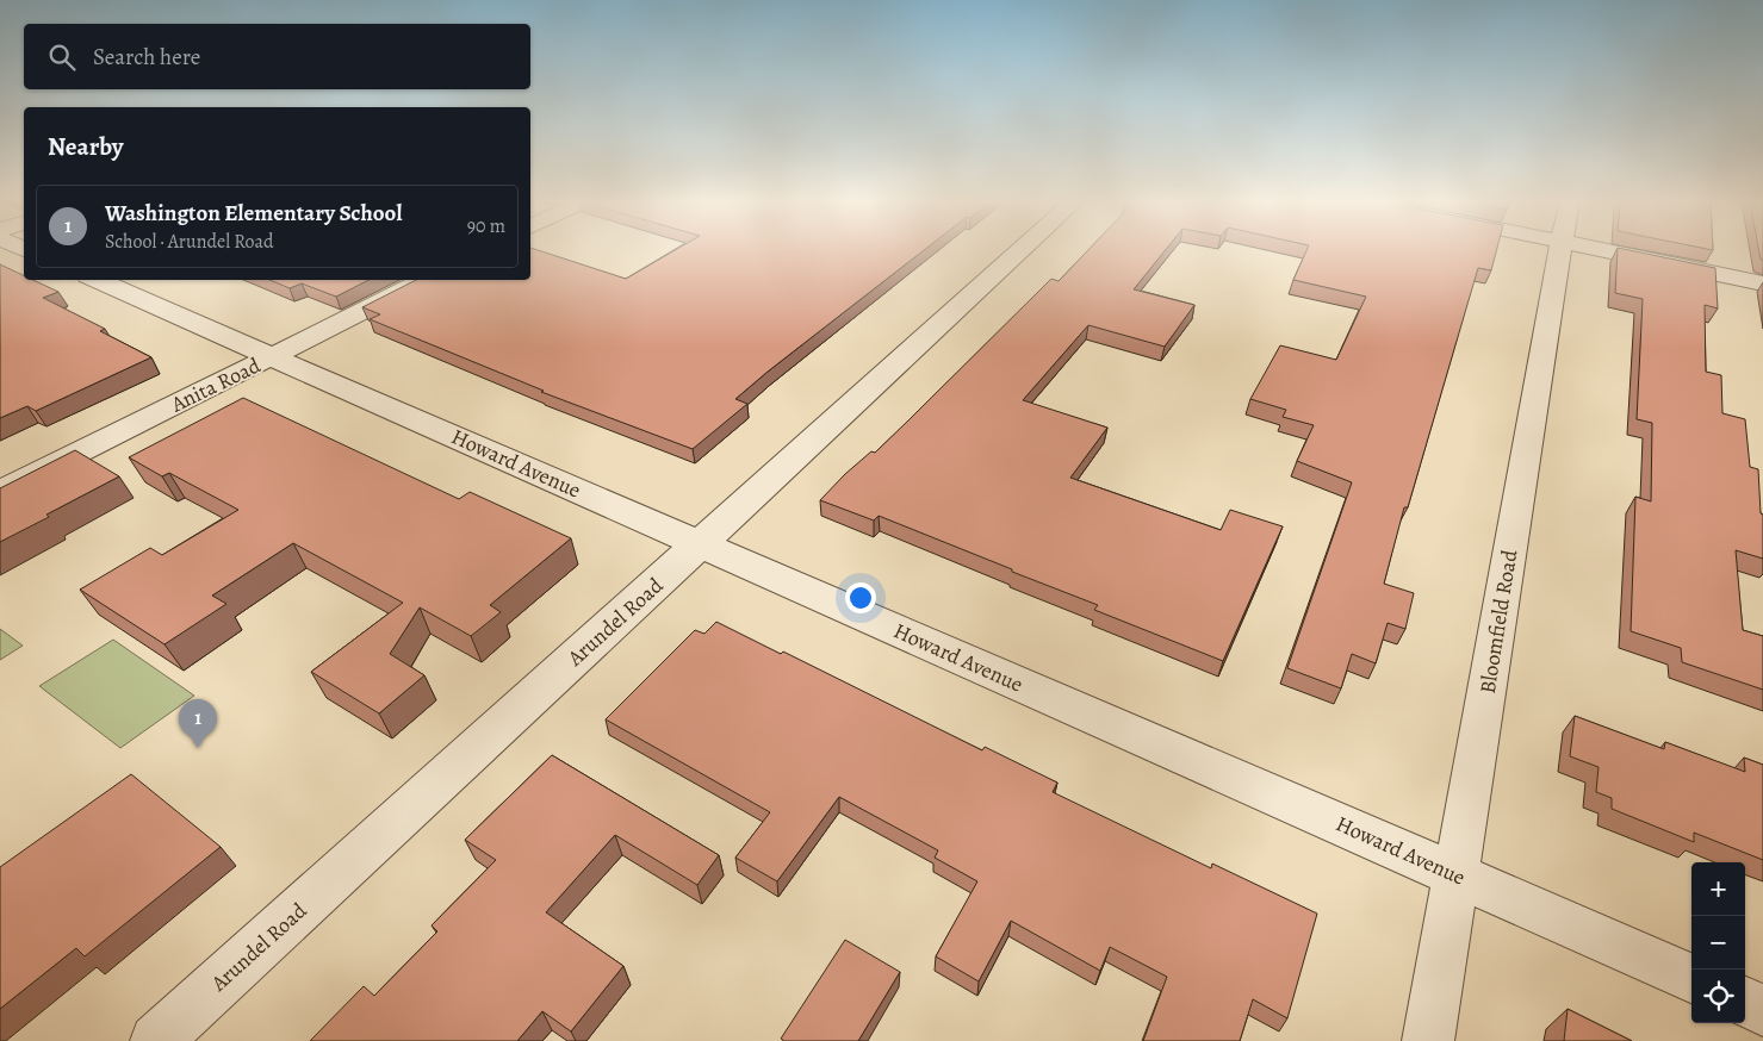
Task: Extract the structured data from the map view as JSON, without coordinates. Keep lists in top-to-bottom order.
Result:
{
  "streets": {
    "street": [
      "Anita Road",
      "Howard Avenue",
      "Arundel Road",
      "Bloomfield Road"
    ]
  },
  "crossings": [
    ["Anita Road", "Howard Avenue"],
    ["Howard Avenue", "Arundel Road"],
    ["Howard Avenue", "Bloomfield Road"]
  ],
  "page": {
    "search": "Search here",
    "heading": "Nearby",
    "list": [
      {
        "mark": "1",
        "name": "Washington Elementary School",
        "note": "School · Arundel Road",
        "value": "90 m"
      }
    ],
    "pins": "1",
    "map_buttons": ["+", "−"]
  }
}
